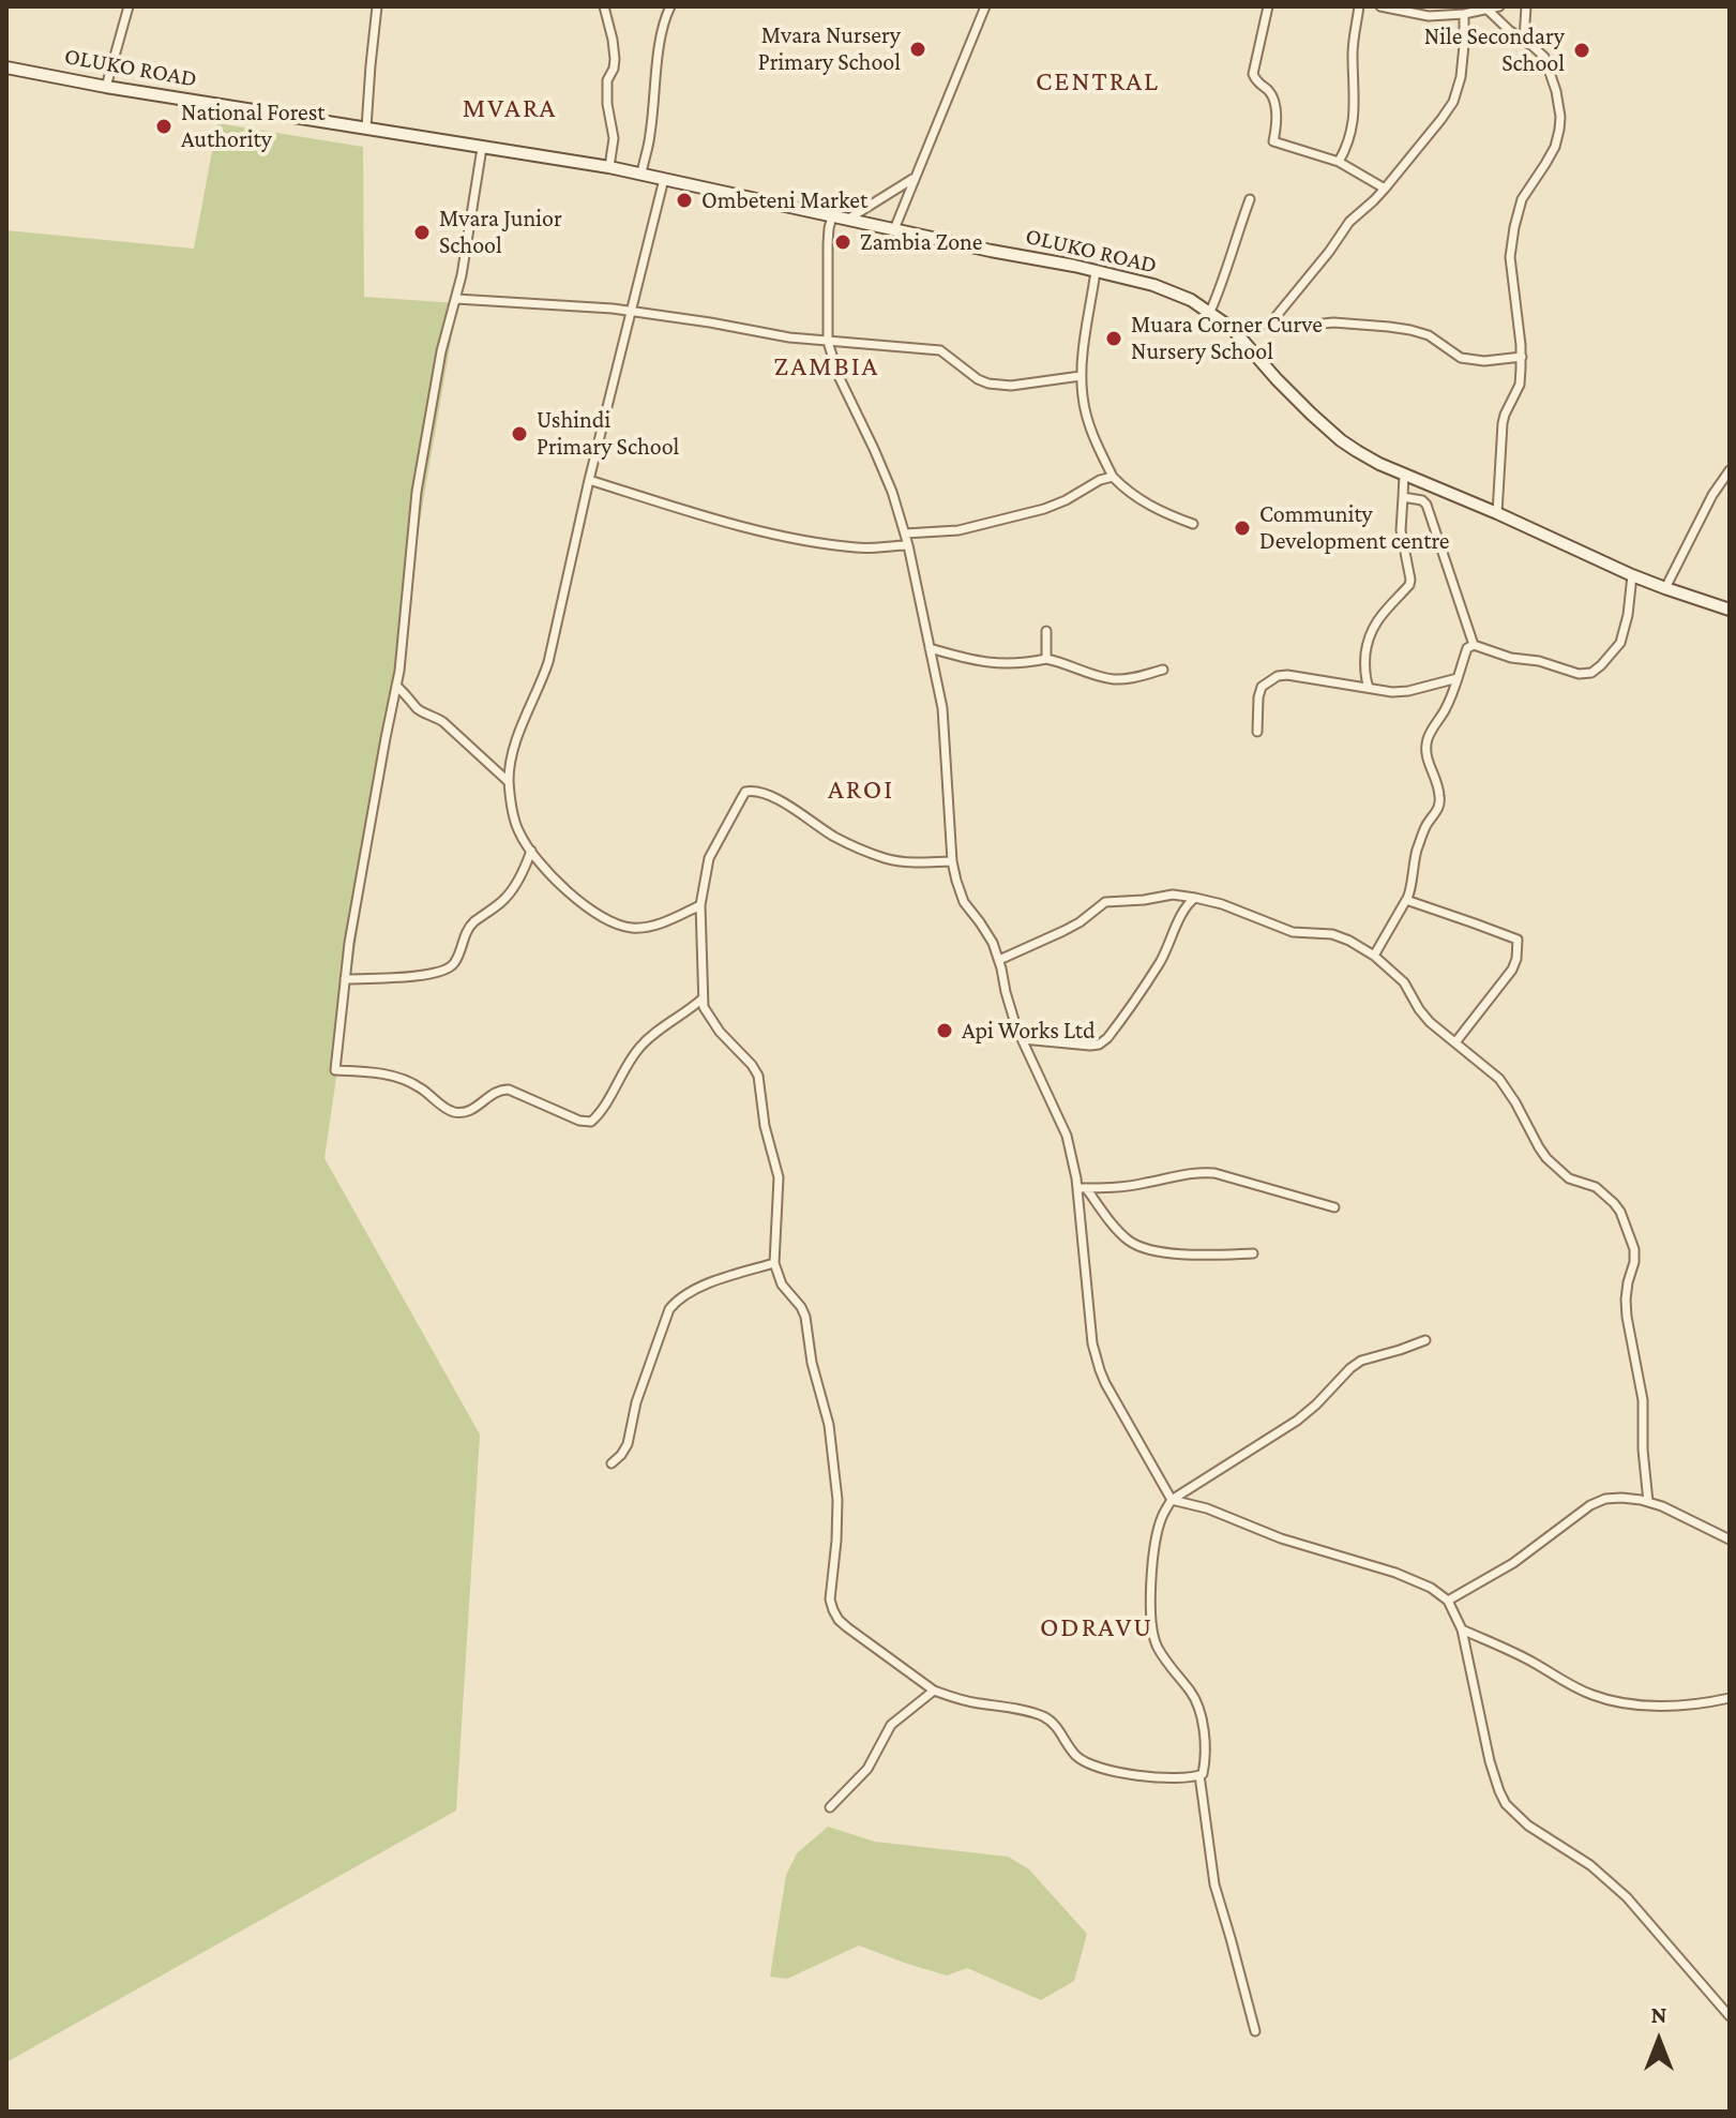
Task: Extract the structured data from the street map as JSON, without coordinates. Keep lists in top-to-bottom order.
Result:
{
  "streets": {
    "main road": ["OLUKO ROAD"]
  },
  "districts": [
    "CENTRAL",
    "MVARA",
    "ZAMBIA",
    "AROI",
    "ODRAVU"
  ],
  "places": [
    "Mvara Nursery Primary School",
    "Nile Secondary School",
    "National Forest Authority",
    "Ombeteni Market",
    "Mvara Junior School",
    "Zambia Zone",
    "Muara Corner Curve Nursery School",
    "Ushindi Primary School",
    "Community Development centre",
    "Api Works Ltd"
  ],
  "north": "top"
}
